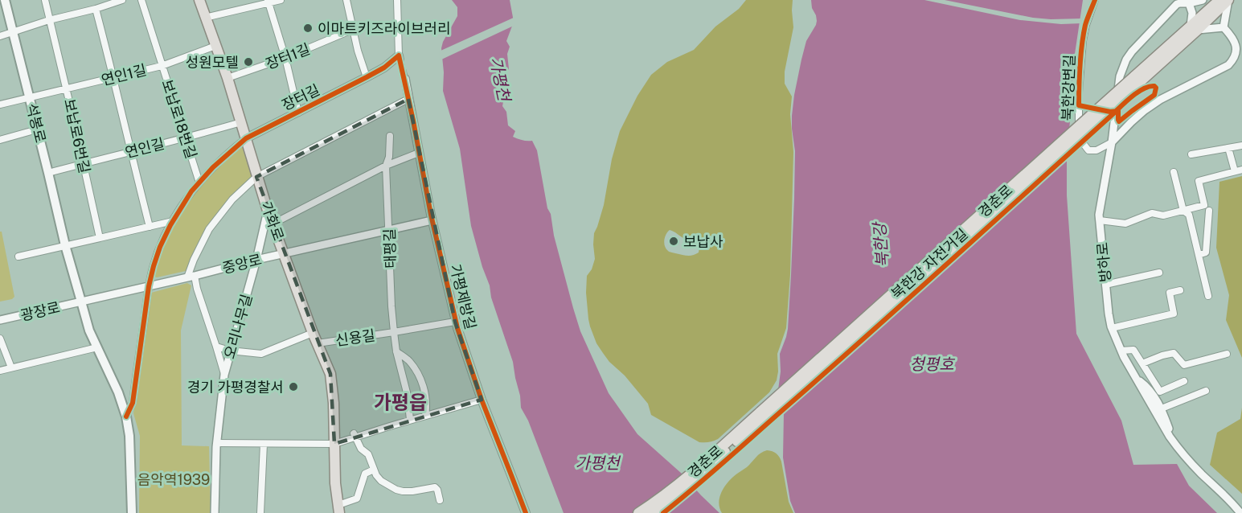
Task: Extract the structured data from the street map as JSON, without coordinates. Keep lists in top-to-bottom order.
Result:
{
  "streets": {
    "main road": ["석봉로", "경춘로", "가화로"],
    "street": [
      "장터1길",
      "연인1길",
      "북한강변길",
      "장터길",
      "보납로18번길",
      "보납로6번길",
      "연인길",
      "태평길",
      "방하로",
      "중앙로",
      "가평제방길",
      "광장로",
      "오리나무길",
      "신용길"
    ],
    "cycle path": ["북한강 자전거길"]
  },
  "crossings": [
    ["장터1길", "가화로"],
    ["연인1길", "보납로18번길"],
    ["연인1길", "석봉로"],
    ["연인1길", "보납로6번길"],
    ["연인1길", "가화로"],
    ["북한강변길", "방하로"],
    ["장터길", "가화로"],
    ["보납로18번길", "연인길"],
    ["석봉로", "연인길"],
    ["석봉로", "중앙로"],
    ["석봉로", "광장로"],
    ["보납로6번길", "연인길"],
    ["연인길", "가화로"],
    ["가화로", "중앙로"],
    ["가화로", "오리나무길"],
    ["가화로", "신용길"],
    ["태평길", "중앙로"],
    ["태평길", "신용길"],
    ["중앙로", "가평제방길"],
    ["중앙로", "광장로"],
    ["중앙로", "오리나무길"],
    ["가평제방길", "신용길"]
  ],
  "districts": ["가평읍"],
  "water": ["가평천", "북한강", "청평호"],
  "parks": ["음악역1939"],
  "places": [
    "이마트키즈라이브러리",
    "성원모텔",
    "보납사",
    "경기 가평경찰서"
  ]
}
